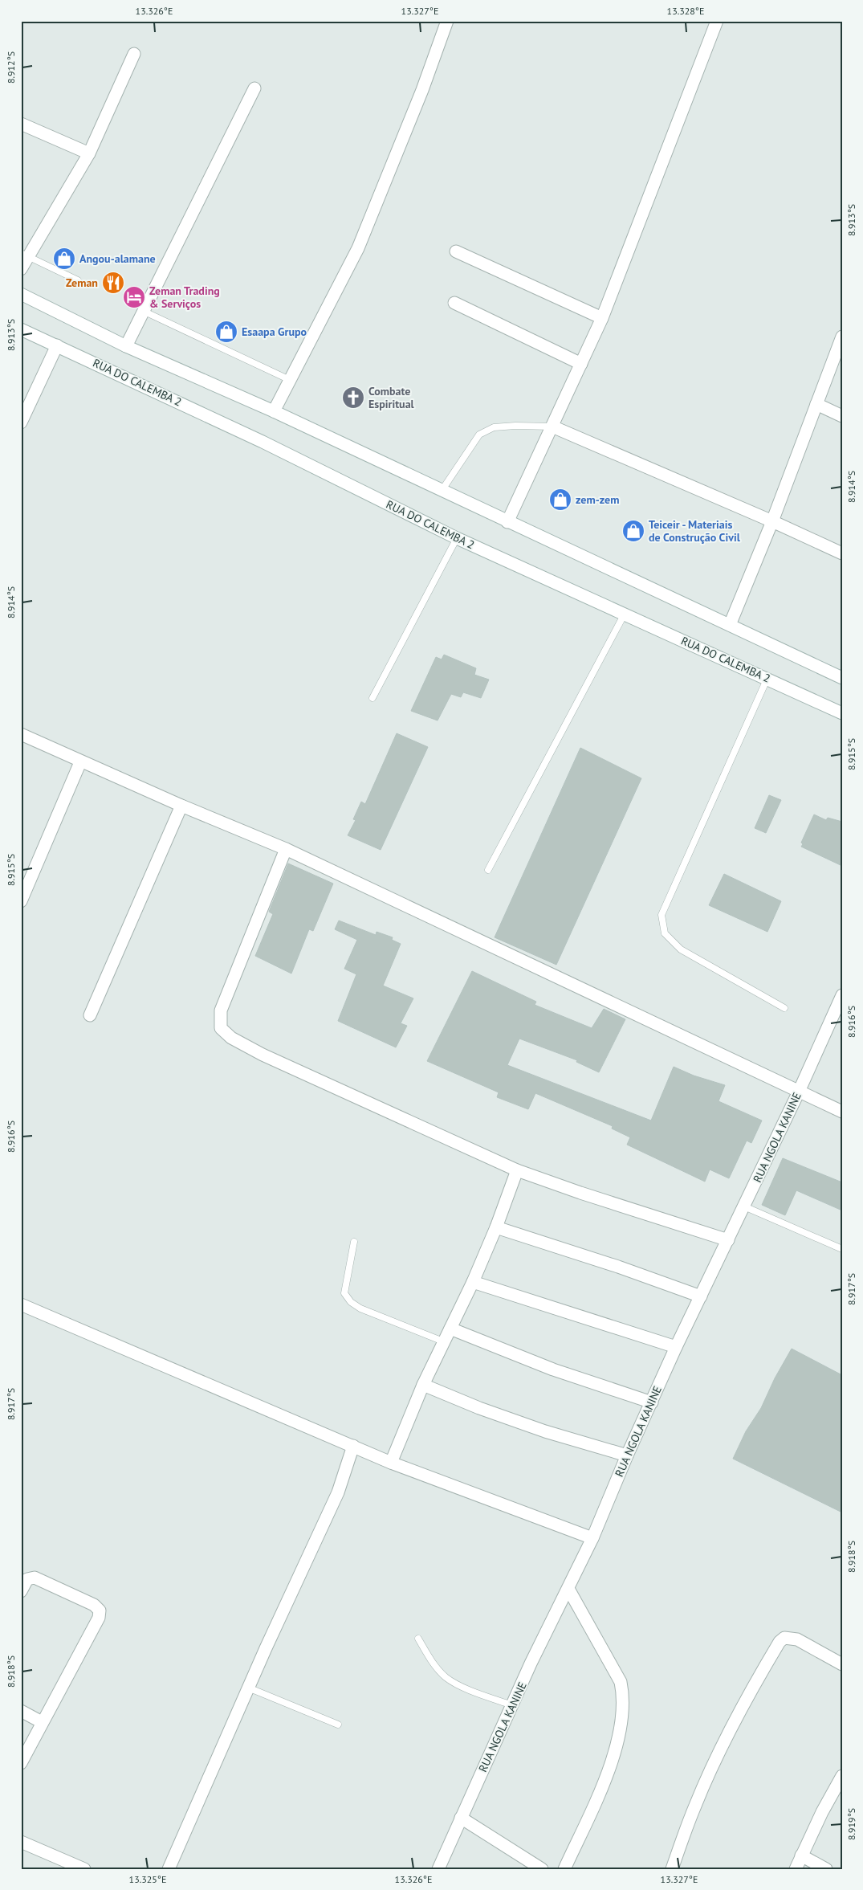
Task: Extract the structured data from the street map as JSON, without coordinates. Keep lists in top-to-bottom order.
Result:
{
  "streets": {
    "street": ["RUA DO CALEMBA 2", "RUA NGOLA KANINE"]
  },
  "places": {
    "shop": [
      "Angou-alamane",
      "Esaapa Grupo",
      "zem-zem",
      "Teiceir - Materiais de Construção Civil"
    ],
    "restaurant": ["Zeman"],
    "hotel": ["Zeman Trading & Serviços"],
    "church": ["Combate Espiritual"]
  },
  "coordinates": [
    "13.326°E",
    "13.327°E",
    "13.328°E",
    "8.912°S",
    "8.913°S",
    "8.914°S",
    "8.915°S",
    "8.916°S",
    "8.917°S",
    "8.918°S",
    "8.919°S",
    "13.325°E"
  ]
}
